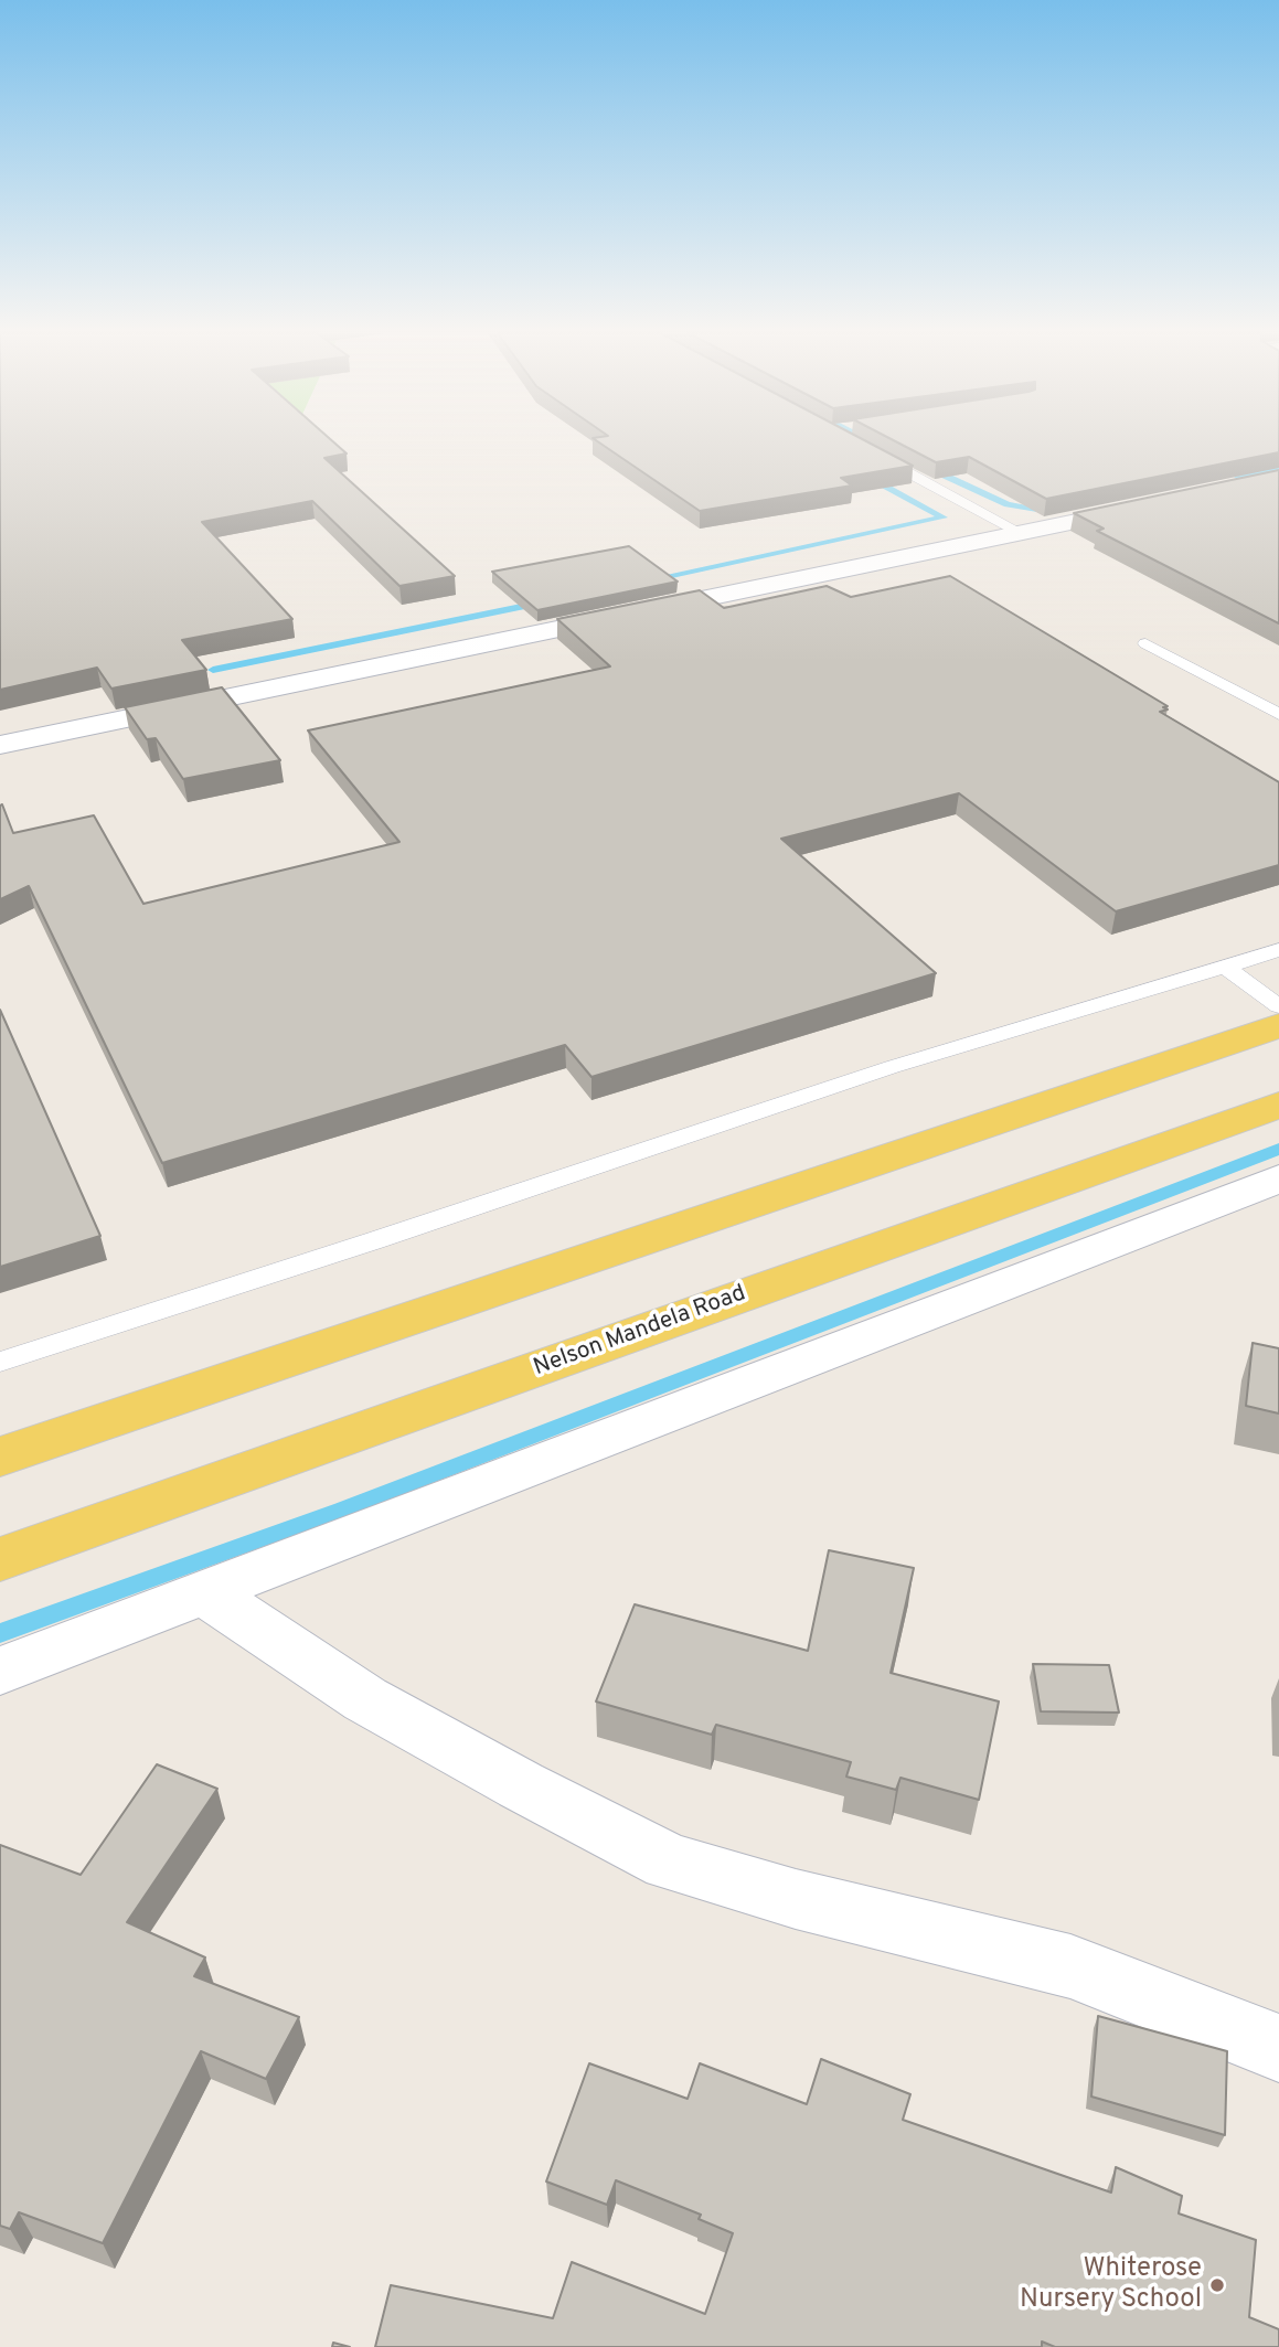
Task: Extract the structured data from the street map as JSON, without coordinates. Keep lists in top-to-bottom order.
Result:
{
  "streets": {
    "main road": ["Nelson Mandela Road"]
  },
  "places": ["Whiterose Nursery School"]
}
